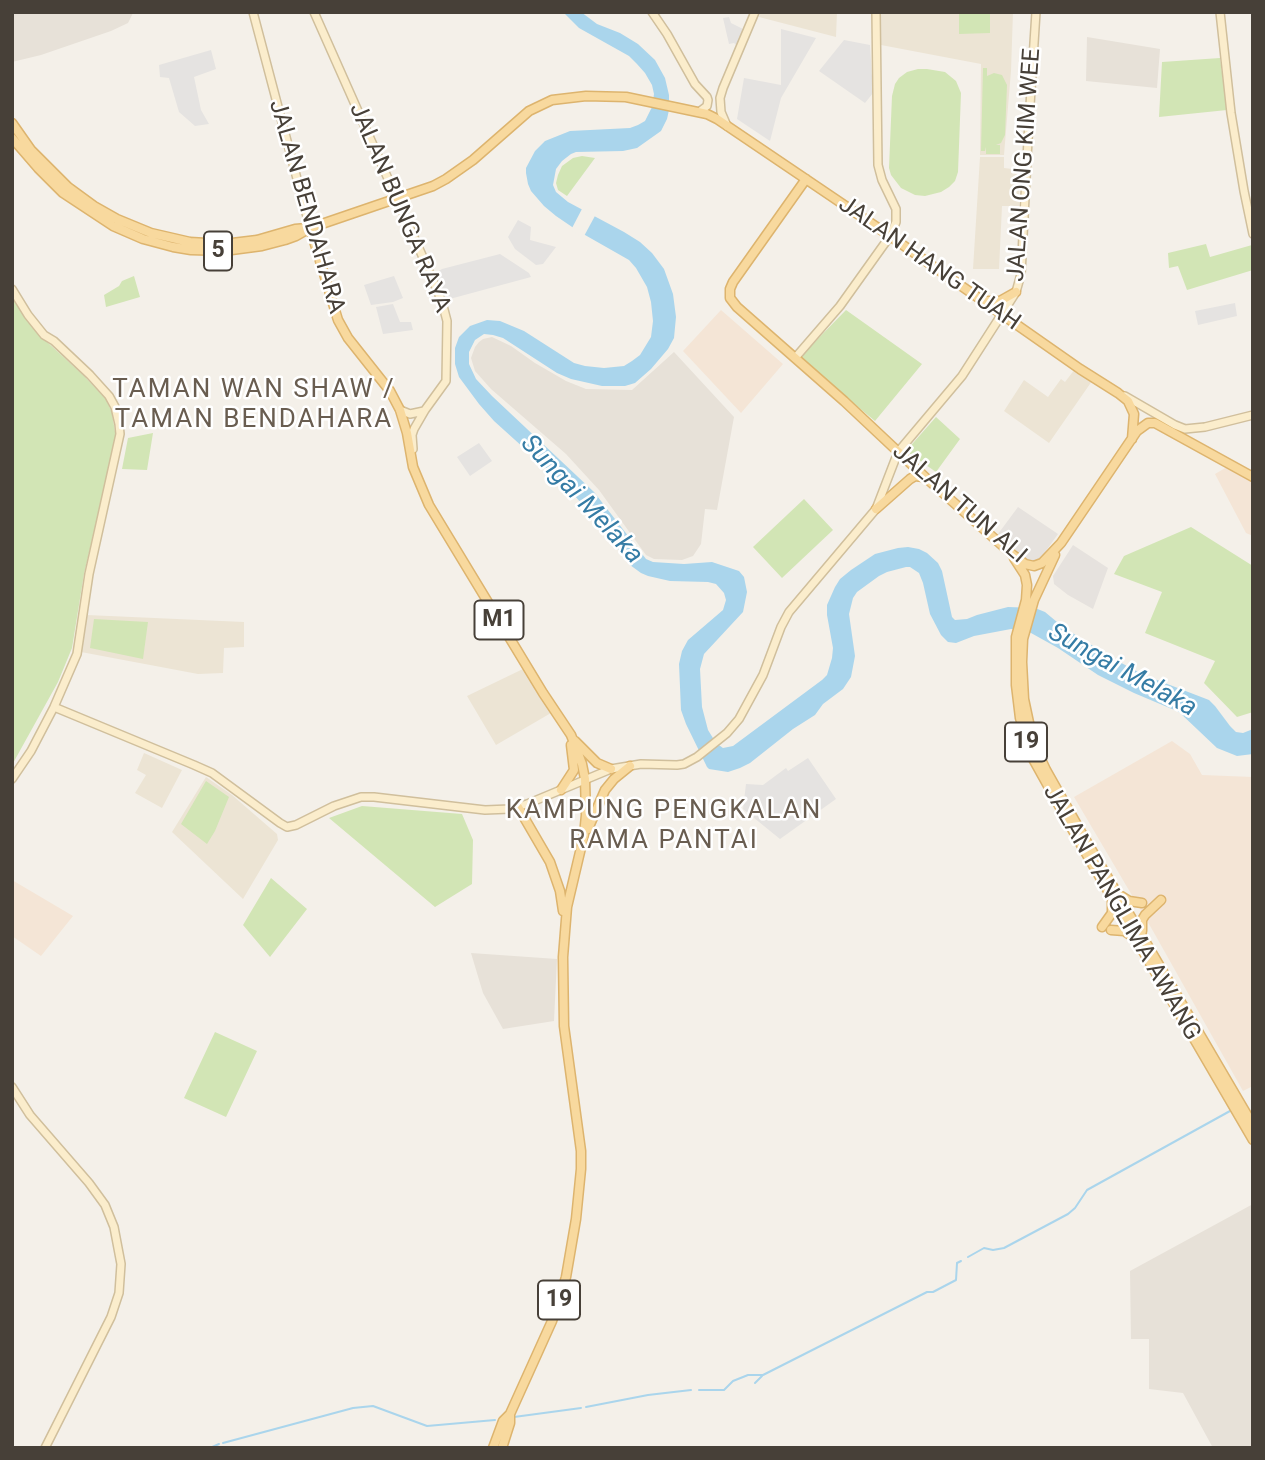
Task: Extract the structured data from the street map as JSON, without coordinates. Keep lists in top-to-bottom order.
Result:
{
  "streets": {
    "main road": [
      "JALAN BENDAHARA",
      "5",
      "JALAN HANG TUAH",
      "JALAN TUN ALI",
      "M1",
      "19",
      "JALAN PANGLIMA AWANG"
    ],
    "street": ["JALAN ONG KIM WEE", "JALAN BUNGA RAYA"]
  },
  "crossings": [
    ["JALAN ONG KIM WEE", "JALAN HANG TUAH"],
    ["JALAN ONG KIM WEE", "JALAN TUN ALI"],
    ["JALAN BENDAHARA", "JALAN BUNGA RAYA"],
    ["JALAN BENDAHARA", "5"],
    ["JALAN BENDAHARA", "M1"],
    ["JALAN BUNGA RAYA", "5"],
    ["JALAN BUNGA RAYA", "M1"],
    ["5", "JALAN HANG TUAH"],
    ["JALAN HANG TUAH", "JALAN TUN ALI"],
    ["JALAN HANG TUAH", "19"],
    ["JALAN TUN ALI", "19"],
    ["JALAN TUN ALI", "JALAN PANGLIMA AWANG"],
    ["M1", "19"]
  ],
  "districts": ["TAMAN WAN SHAW / TAMAN BENDAHARA", "KAMPUNG PENGKALAN RAMA PANTAI"],
  "water": ["Sungai Melaka"]
}
